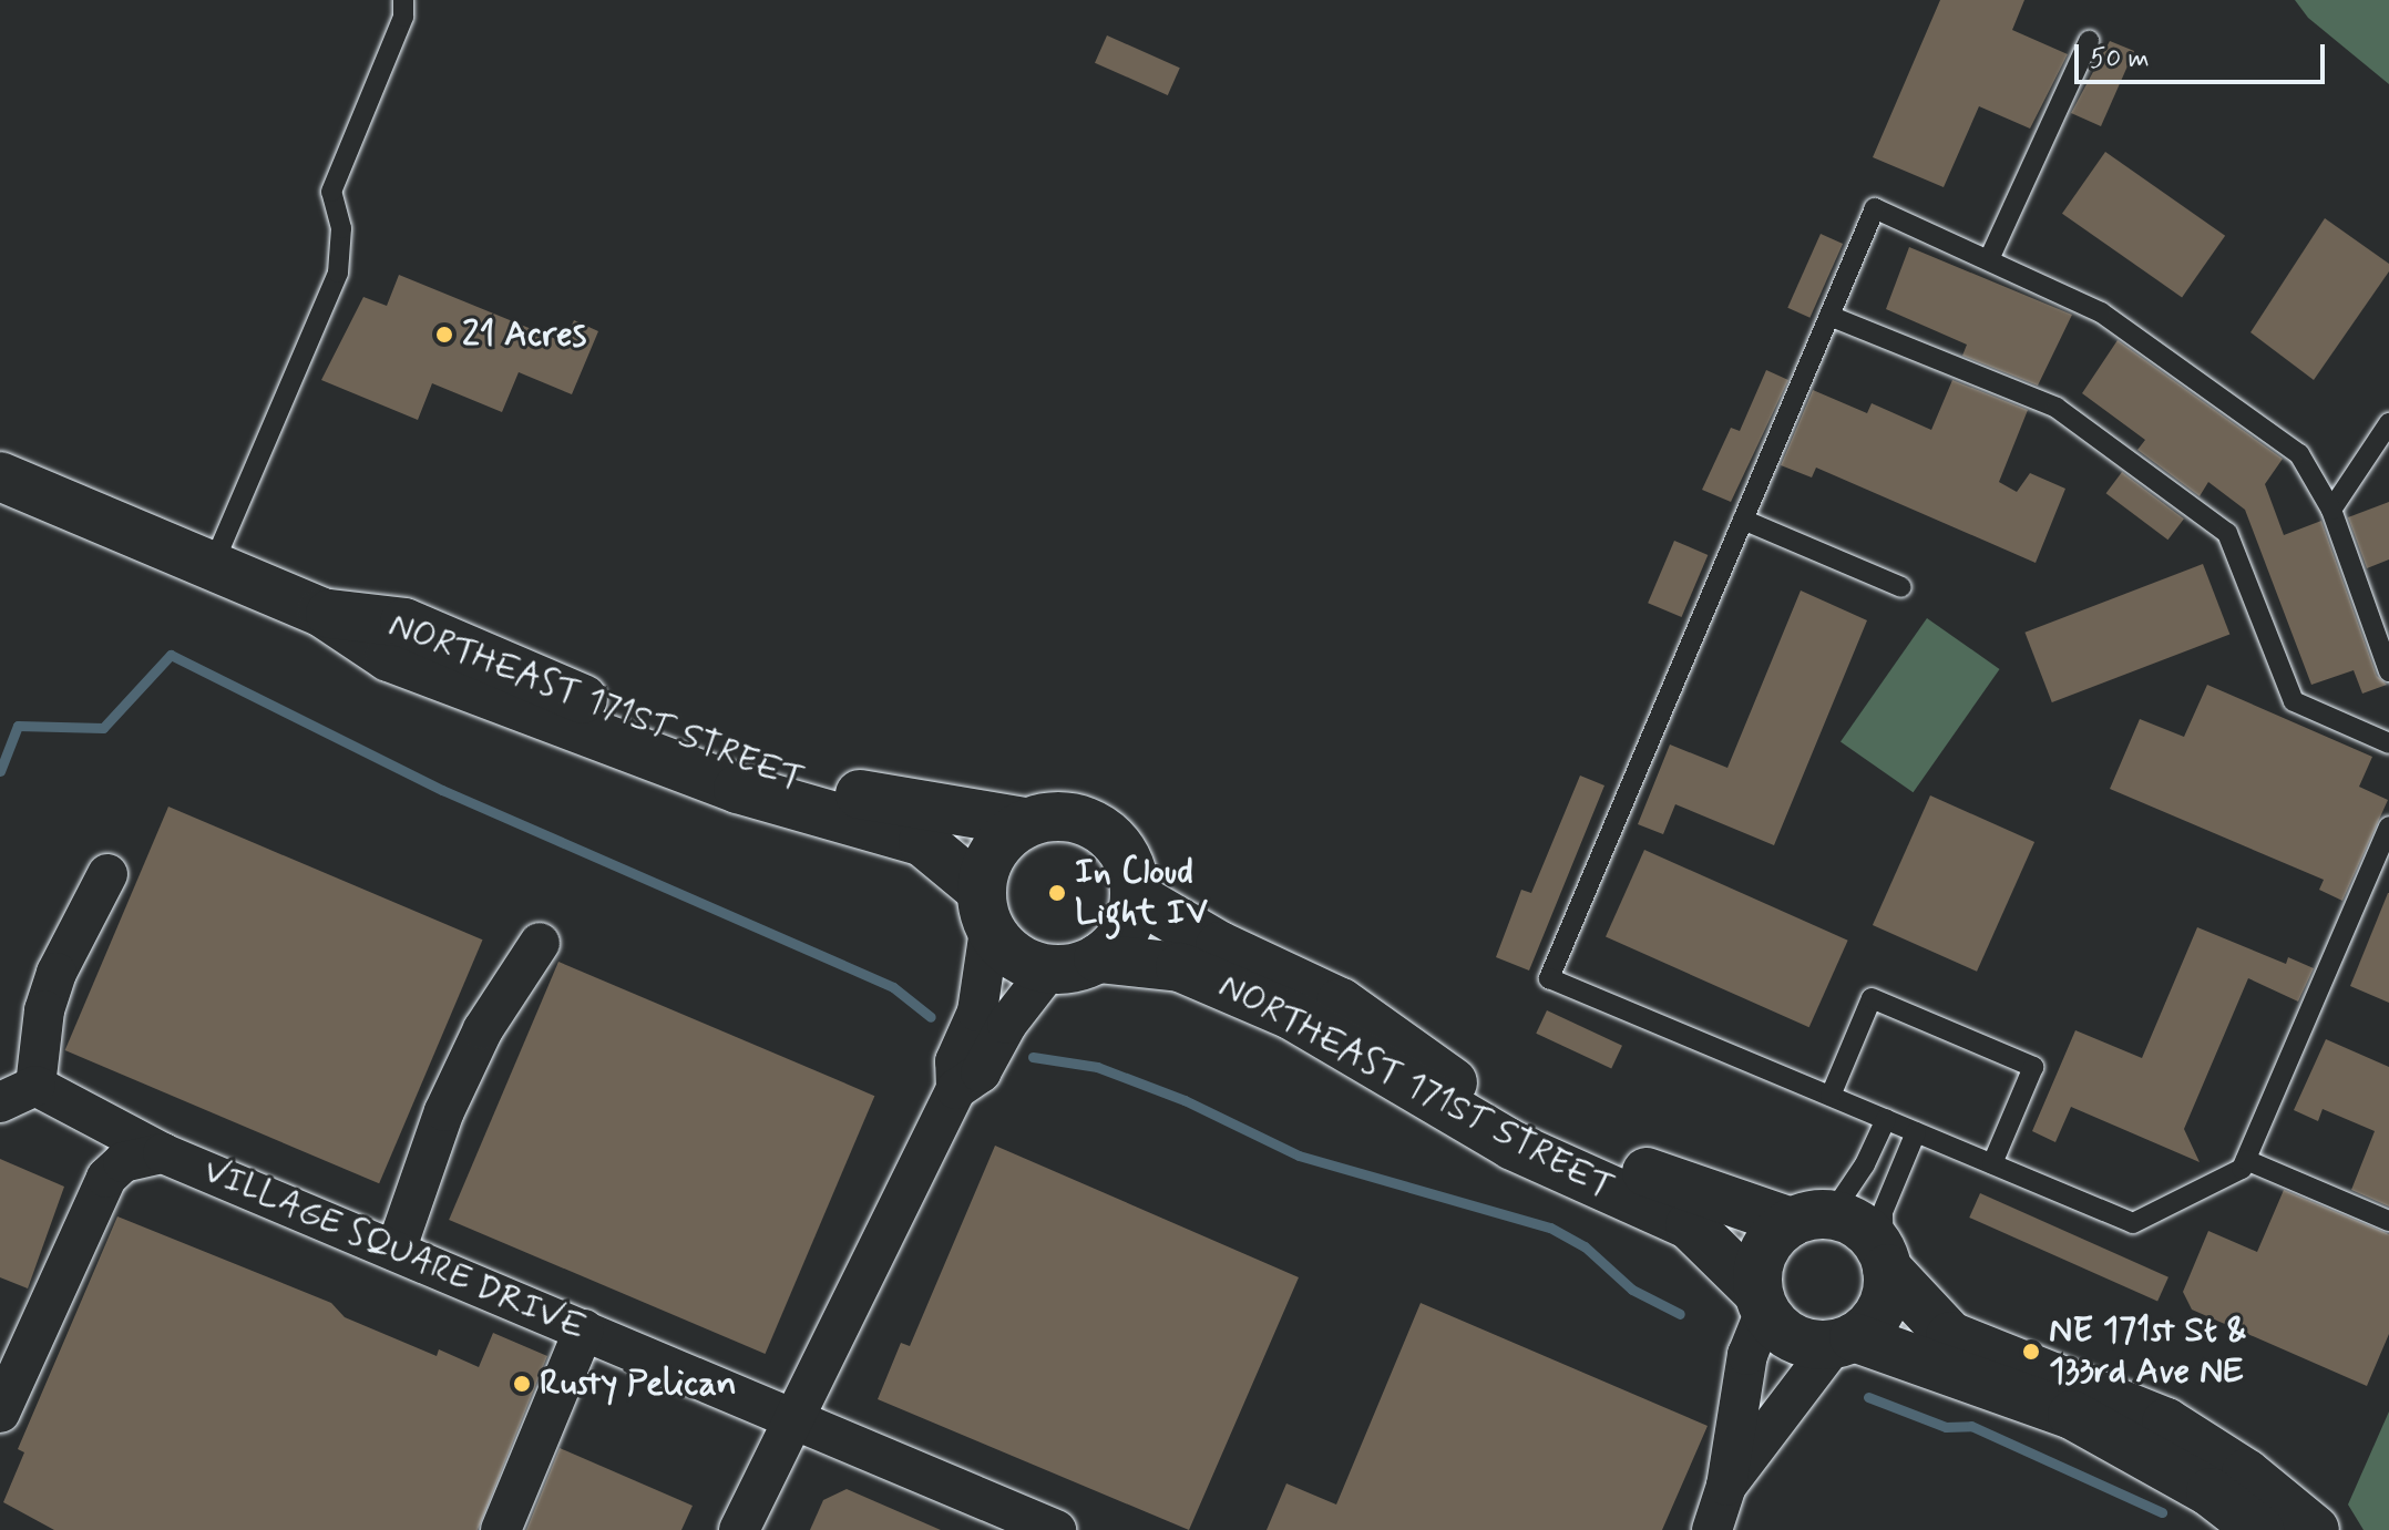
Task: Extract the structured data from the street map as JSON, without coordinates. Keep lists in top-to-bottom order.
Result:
{
  "streets": {
    "main road": ["NORTHEAST 171ST STREET"],
    "street": ["VILLAGE SQUARE DRIVE"]
  },
  "places": [
    "21 Acres",
    "In Cloud Light IV",
    "NE 171st St & 133rd Ave NE",
    "Rusty Pelican"
  ],
  "scale_bar": "50 m"
}
